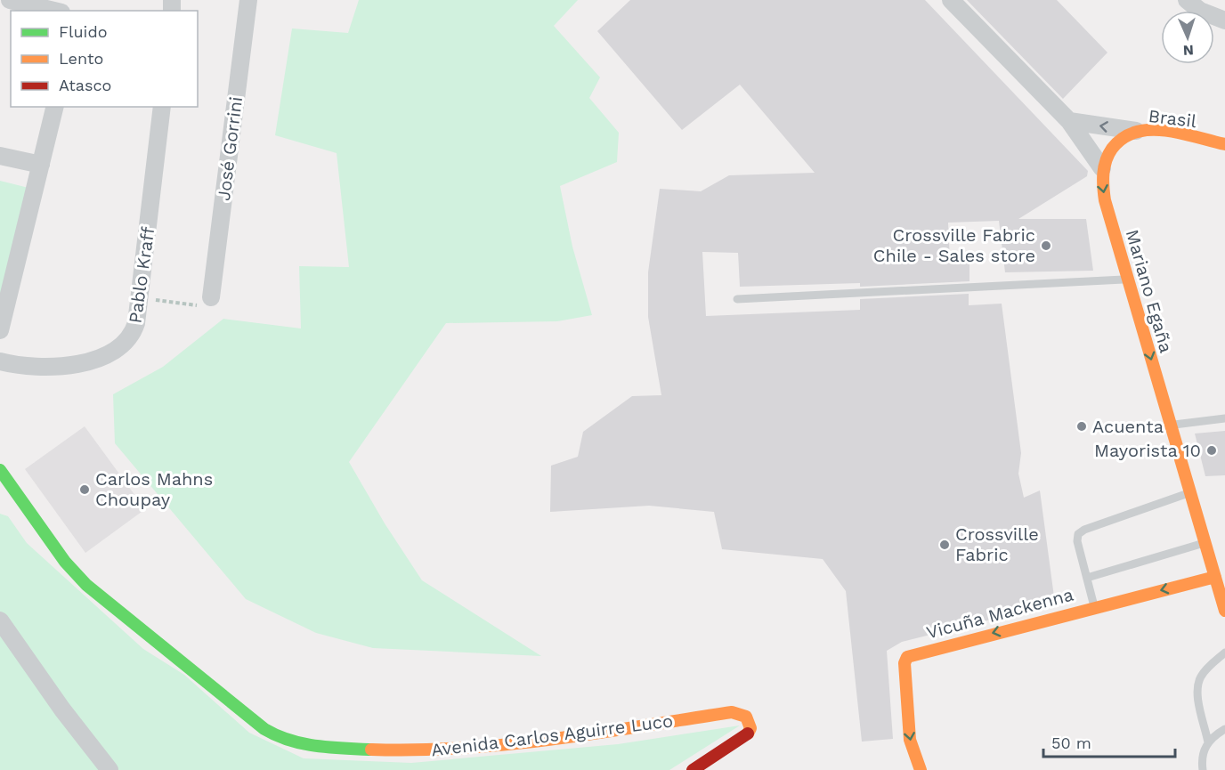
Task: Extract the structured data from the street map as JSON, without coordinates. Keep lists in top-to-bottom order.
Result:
{
  "streets": {
    "street": [
      "Brasil",
      "José Gorrini",
      "Pablo Kraff",
      "Mariano Egaña",
      "Vicuña Mackenna",
      "Avenida Carlos Aguirre Luco"
    ]
  },
  "crossings": [
    ["Brasil", "Mariano Egaña"],
    ["Mariano Egaña", "Vicuña Mackenna"]
  ],
  "one_way": ["Mariano Egaña", "Vicuña Mackenna"],
  "places": [
    "Crossville Fabric Chile - Sales store",
    "Acuenta",
    "Mayorista 10",
    "Carlos Mahns Choupay",
    "Crossville Fabric"
  ],
  "legend": ["Fluido", "Lento", "Atasco"],
  "scale_bar": "50 m",
  "north": "bottom"
}
